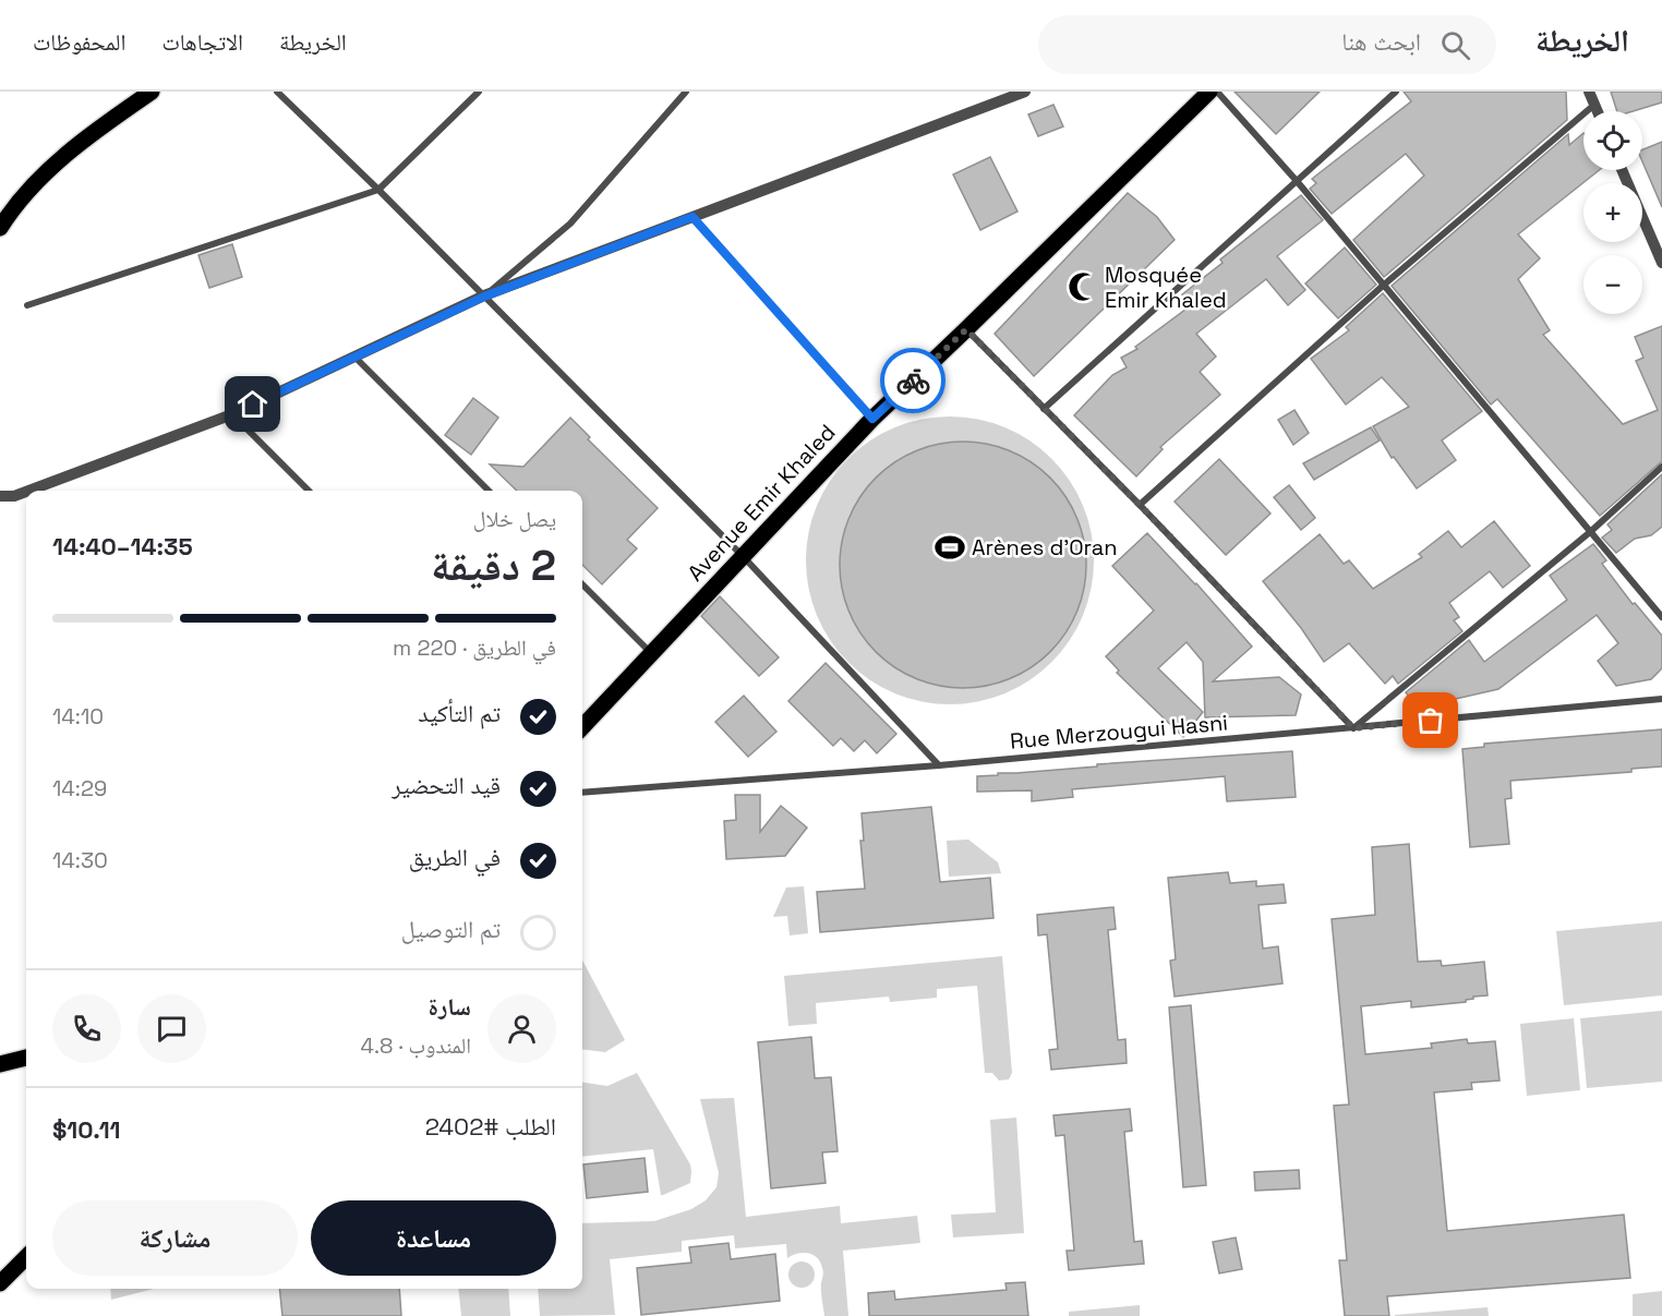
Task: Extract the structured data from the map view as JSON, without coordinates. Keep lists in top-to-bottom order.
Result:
{
  "streets": {
    "main road": ["Avenue Emir Khaled"],
    "street": ["Rue Merzougui Hasni"]
  },
  "places": {
    "mosque": ["Mosquée Emir Khaled"],
    "sports": ["Arènes d'Oran"]
  },
  "page": {
    "header": "الخريطة",
    "search": "ابحث هنا",
    "nav": ["الخريطة", "الاتجاهات", "المحفوظات"],
    "map_buttons": ["+", "−"],
    "heading": ["2 دقيقة", "يصل خلال", "14:35–14:40"],
    "panel": [
      "سارة",
      "المندوب · 4.8",
      "الطلب #2402",
      "$10.11"
    ],
    "bar": "في الطريق · 220 m",
    "list": [
      ["تم التأكيد", "14:10"],
      ["قيد التحضير", "14:29"],
      ["في الطريق", "14:30"],
      "تم التوصيل"
    ],
    "buttons": ["مساعدة", "مشاركة"]
  }
}
